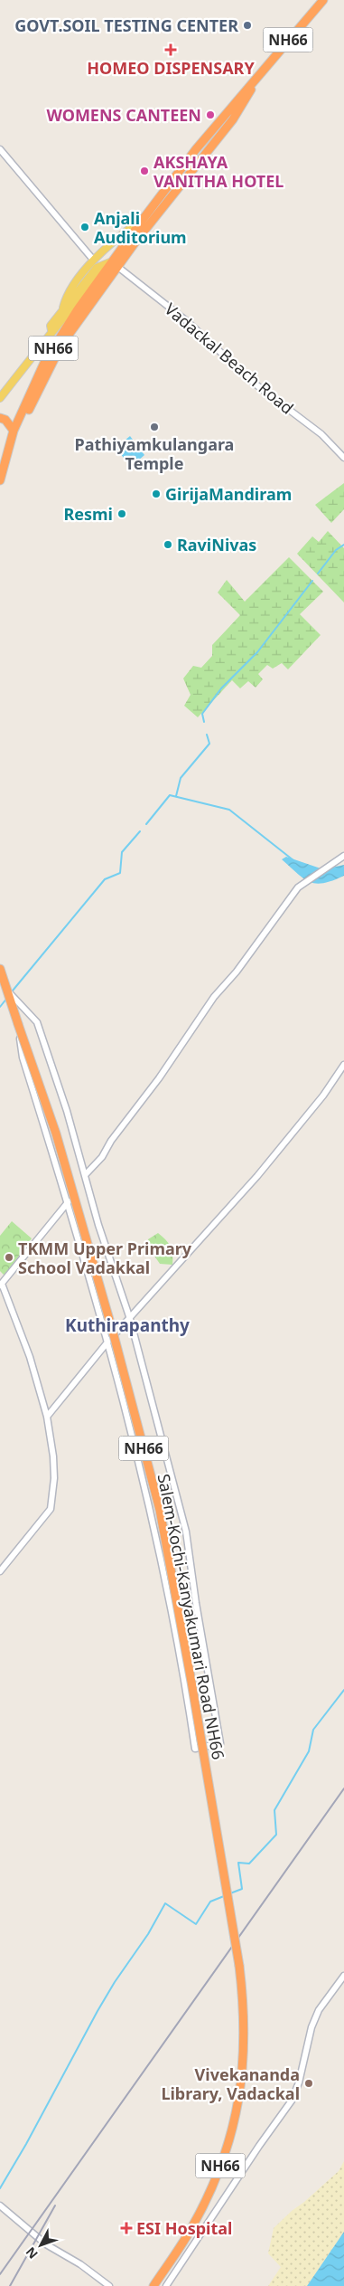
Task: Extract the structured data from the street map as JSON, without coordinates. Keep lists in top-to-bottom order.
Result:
{
  "streets": {
    "highway": ["NH66", "Salem-Kochi-Kanyakumari Road NH66"],
    "street": ["Vadackal Beach Road"]
  },
  "crossings": [
    ["NH66", "Vadackal Beach Road"]
  ],
  "districts": ["Kuthirapanthy"],
  "places": {
    "other": [
      "GOVT.SOIL TESTING CENTER",
      "WOMENS CANTEEN",
      "AKSHAYA VANITHA HOTEL",
      "Anjali Auditorium",
      "Pathiyamkulangara Temple",
      "GirijaMandiram",
      "Resmi",
      "RaviNivas",
      "TKMM Upper Primary School Vadakkal",
      "Vivekananda Library, Vadackal"
    ],
    "health": ["HOMEO DISPENSARY", "ESI Hospital"]
  },
  "north": "bottom left"
}
